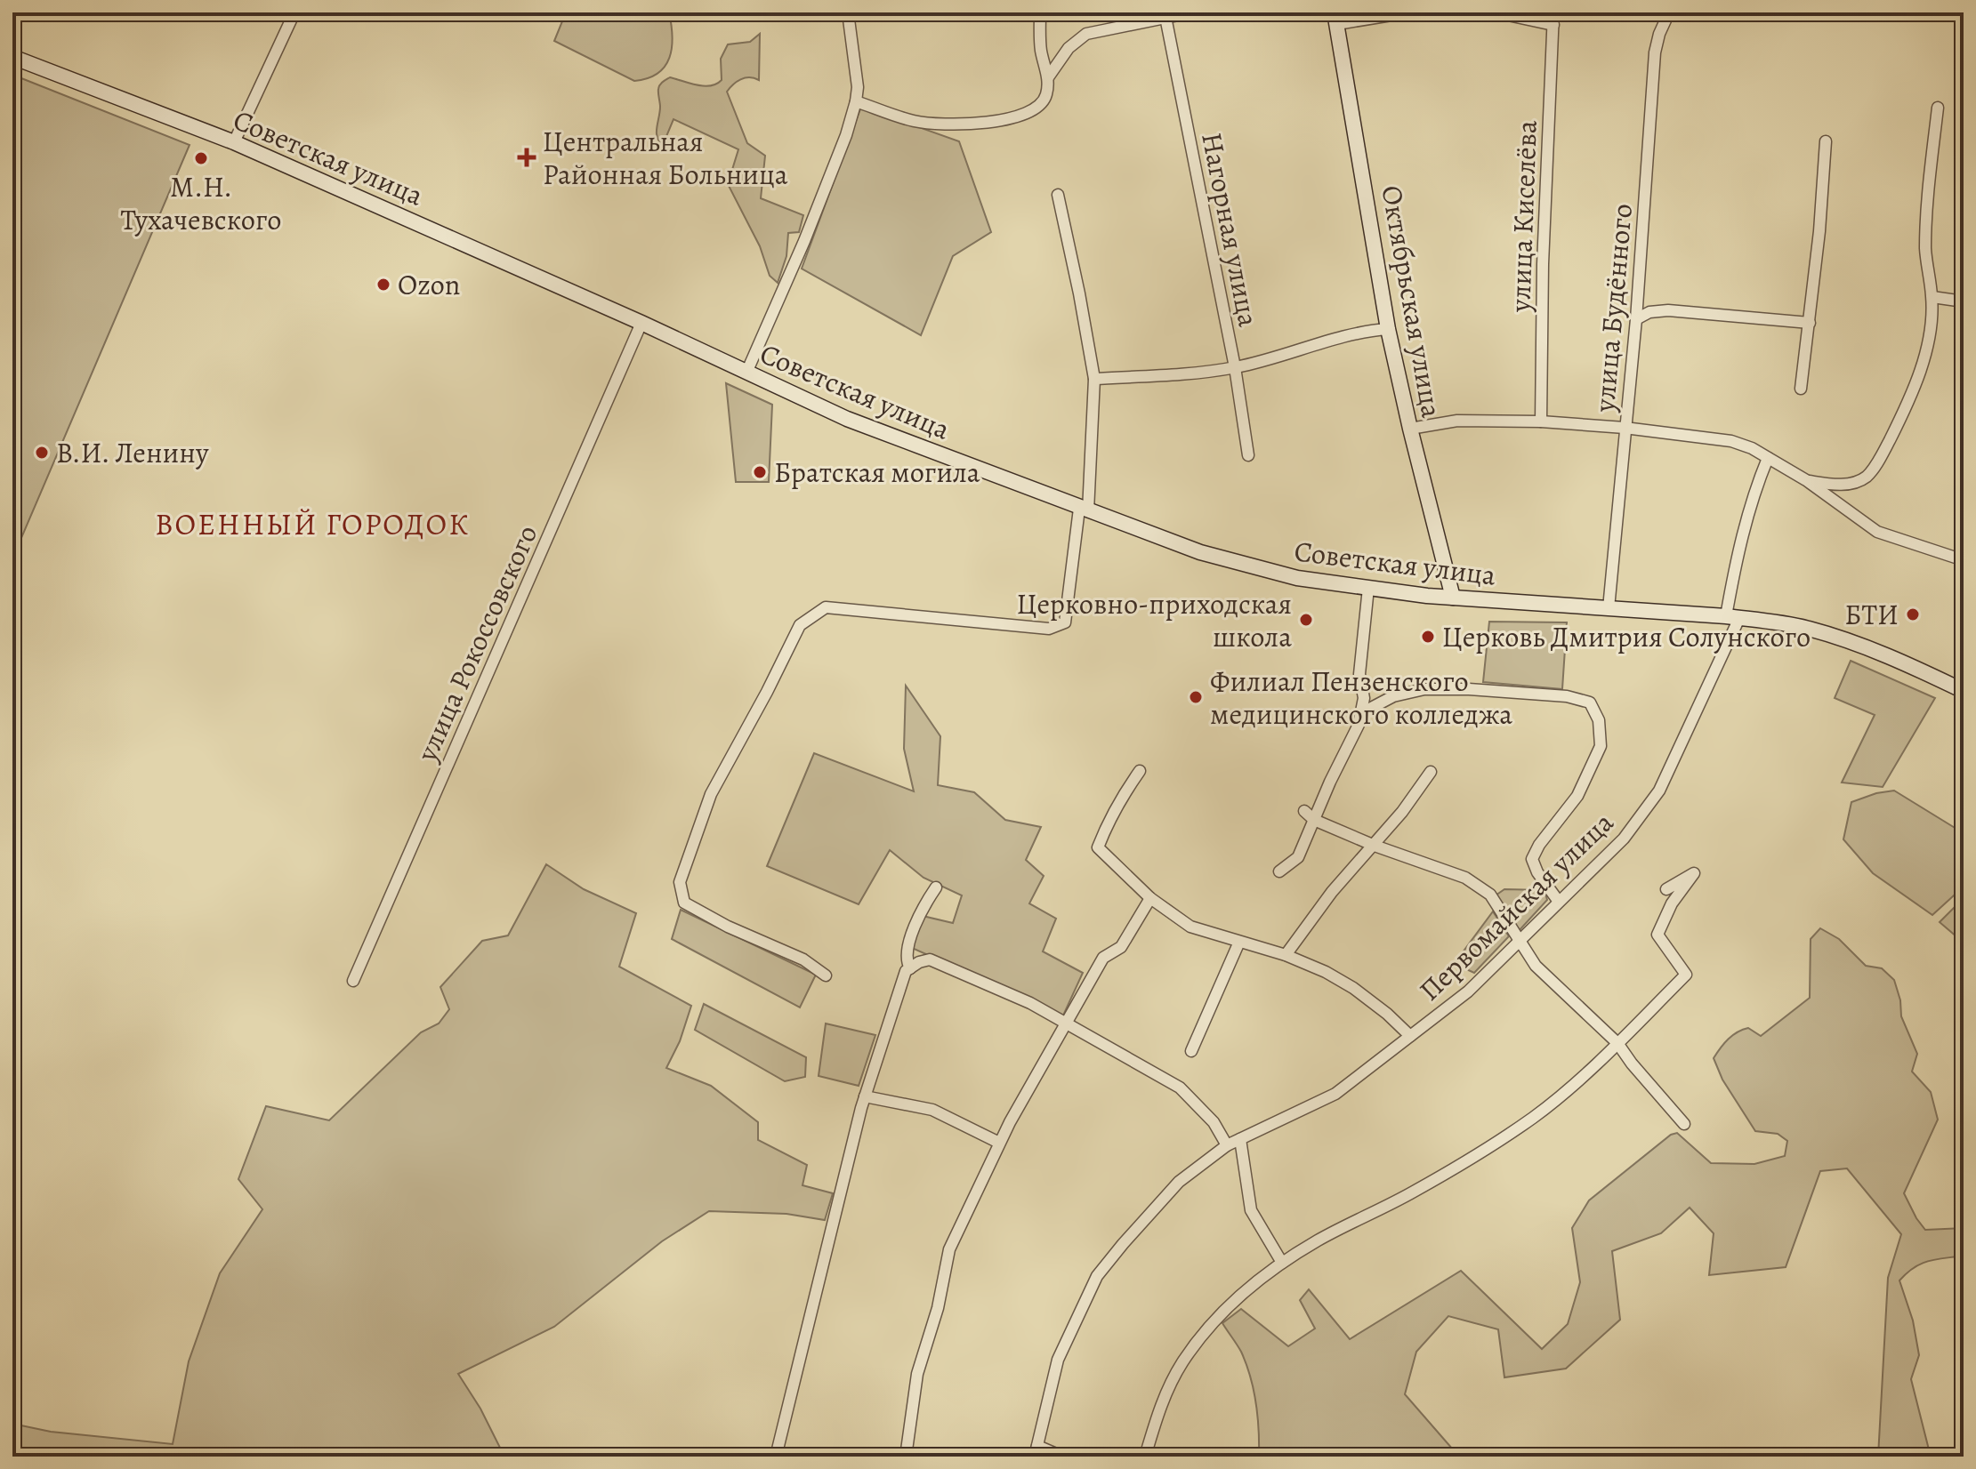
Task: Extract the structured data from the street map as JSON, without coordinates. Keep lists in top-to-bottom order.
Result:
{
  "streets": {
    "main road": ["Советская улица", "Октябрьская улица"],
    "street": [
      "улица Киселёва",
      "Нагорная улица",
      "улица Будённого",
      "улица Рокоссовского",
      "Первомайская улица"
    ]
  },
  "crossings": [
    ["Советская улица", "Октябрьская улица"],
    ["Советская улица", "улица Будённого"],
    ["Советская улица", "улица Рокоссовского"],
    ["Советская улица", "Первомайская улица"]
  ],
  "districts": ["ВОЕННЫЙ ГОРОДОК"],
  "places": {
    "health": ["Центральная Районная Больница"],
    "other": [
      "М.Н. Тухачевского",
      "Ozon",
      "В.И. Ленину",
      "Братская могила",
      "БТИ",
      "Церковно-приходская школа",
      "Церковь Дмитрия Солунского",
      "Филиал Пензенского медицинского колледжа"
    ]
  }
}
